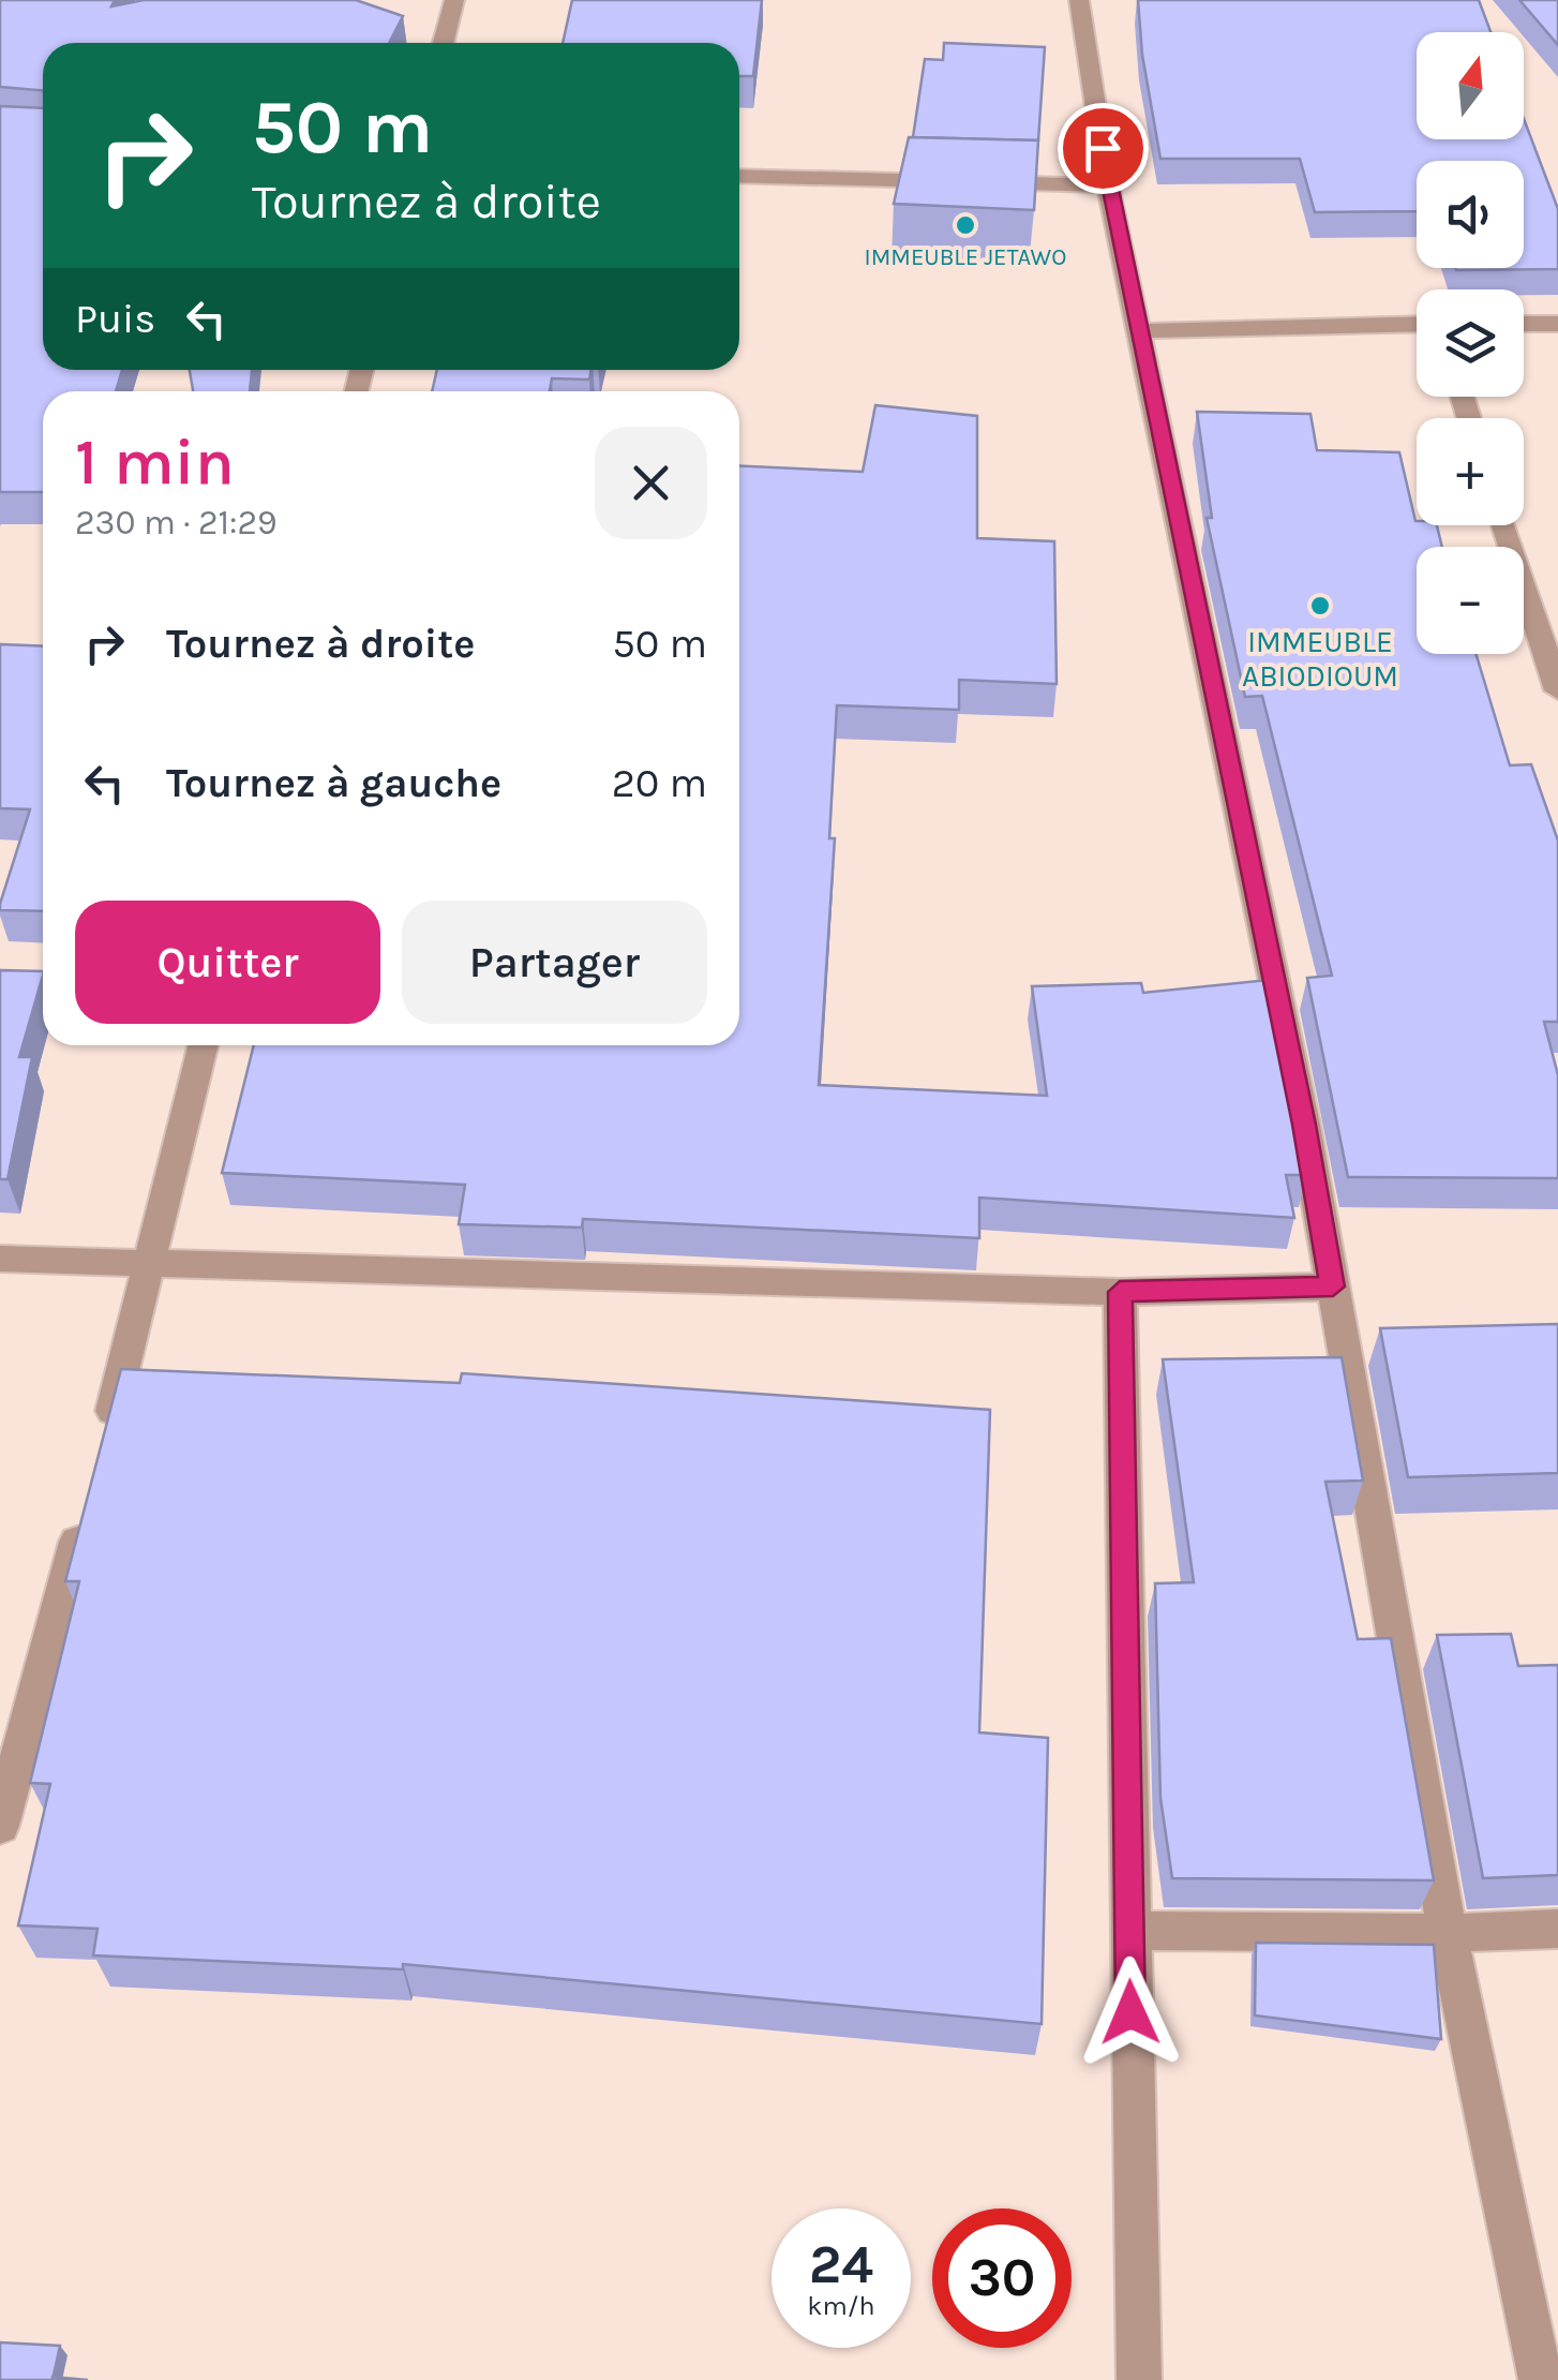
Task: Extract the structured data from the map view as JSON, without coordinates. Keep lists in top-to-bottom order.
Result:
{
  "places": ["IMMEUBLE JETAWO", "IMMEUBLE ABIODIOUM"],
  "north": "top",
  "page": {
    "map_buttons": ["+", "−"],
    "turn": ["50 m", "Tournez à droite"],
    "then": "Puis",
    "heading": ["1 min", "230 m · 21:29"],
    "list": [
      {
        "name": "Tournez à droite",
        "value": "50 m"
      },
      {
        "name": "Tournez à gauche",
        "value": "20 m"
      }
    ],
    "buttons": ["Quitter", "Partager"],
    "speed": "24 km/h",
    "limit": "30"
  }
}
